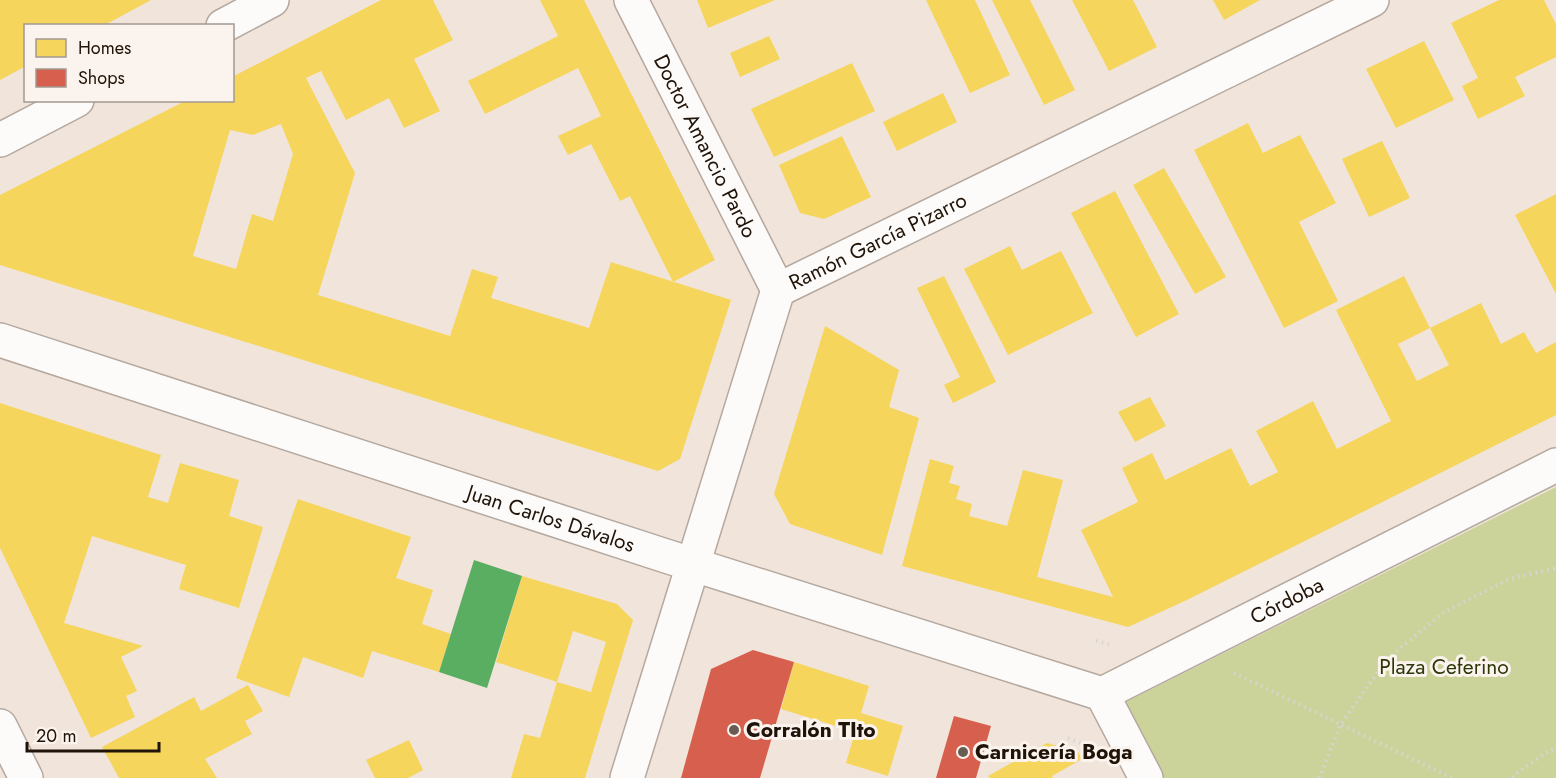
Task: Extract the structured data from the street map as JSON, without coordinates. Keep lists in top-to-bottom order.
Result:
{
  "streets": {
    "street": [
      "Doctor Amancio Pardo",
      "Ramón García Pizarro",
      "Juan Carlos Dávalos",
      "Córdoba"
    ]
  },
  "crossings": [
    ["Doctor Amancio Pardo", "Ramón García Pizarro"],
    ["Ramón García Pizarro", "Juan Carlos Dávalos"],
    ["Juan Carlos Dávalos", "Córdoba"]
  ],
  "parks": ["Plaza Ceferino"],
  "places": ["Corralón TIto", "Carnicería Boga"],
  "legend": ["Homes", "Shops"],
  "scale_bar": "20 m"
}
